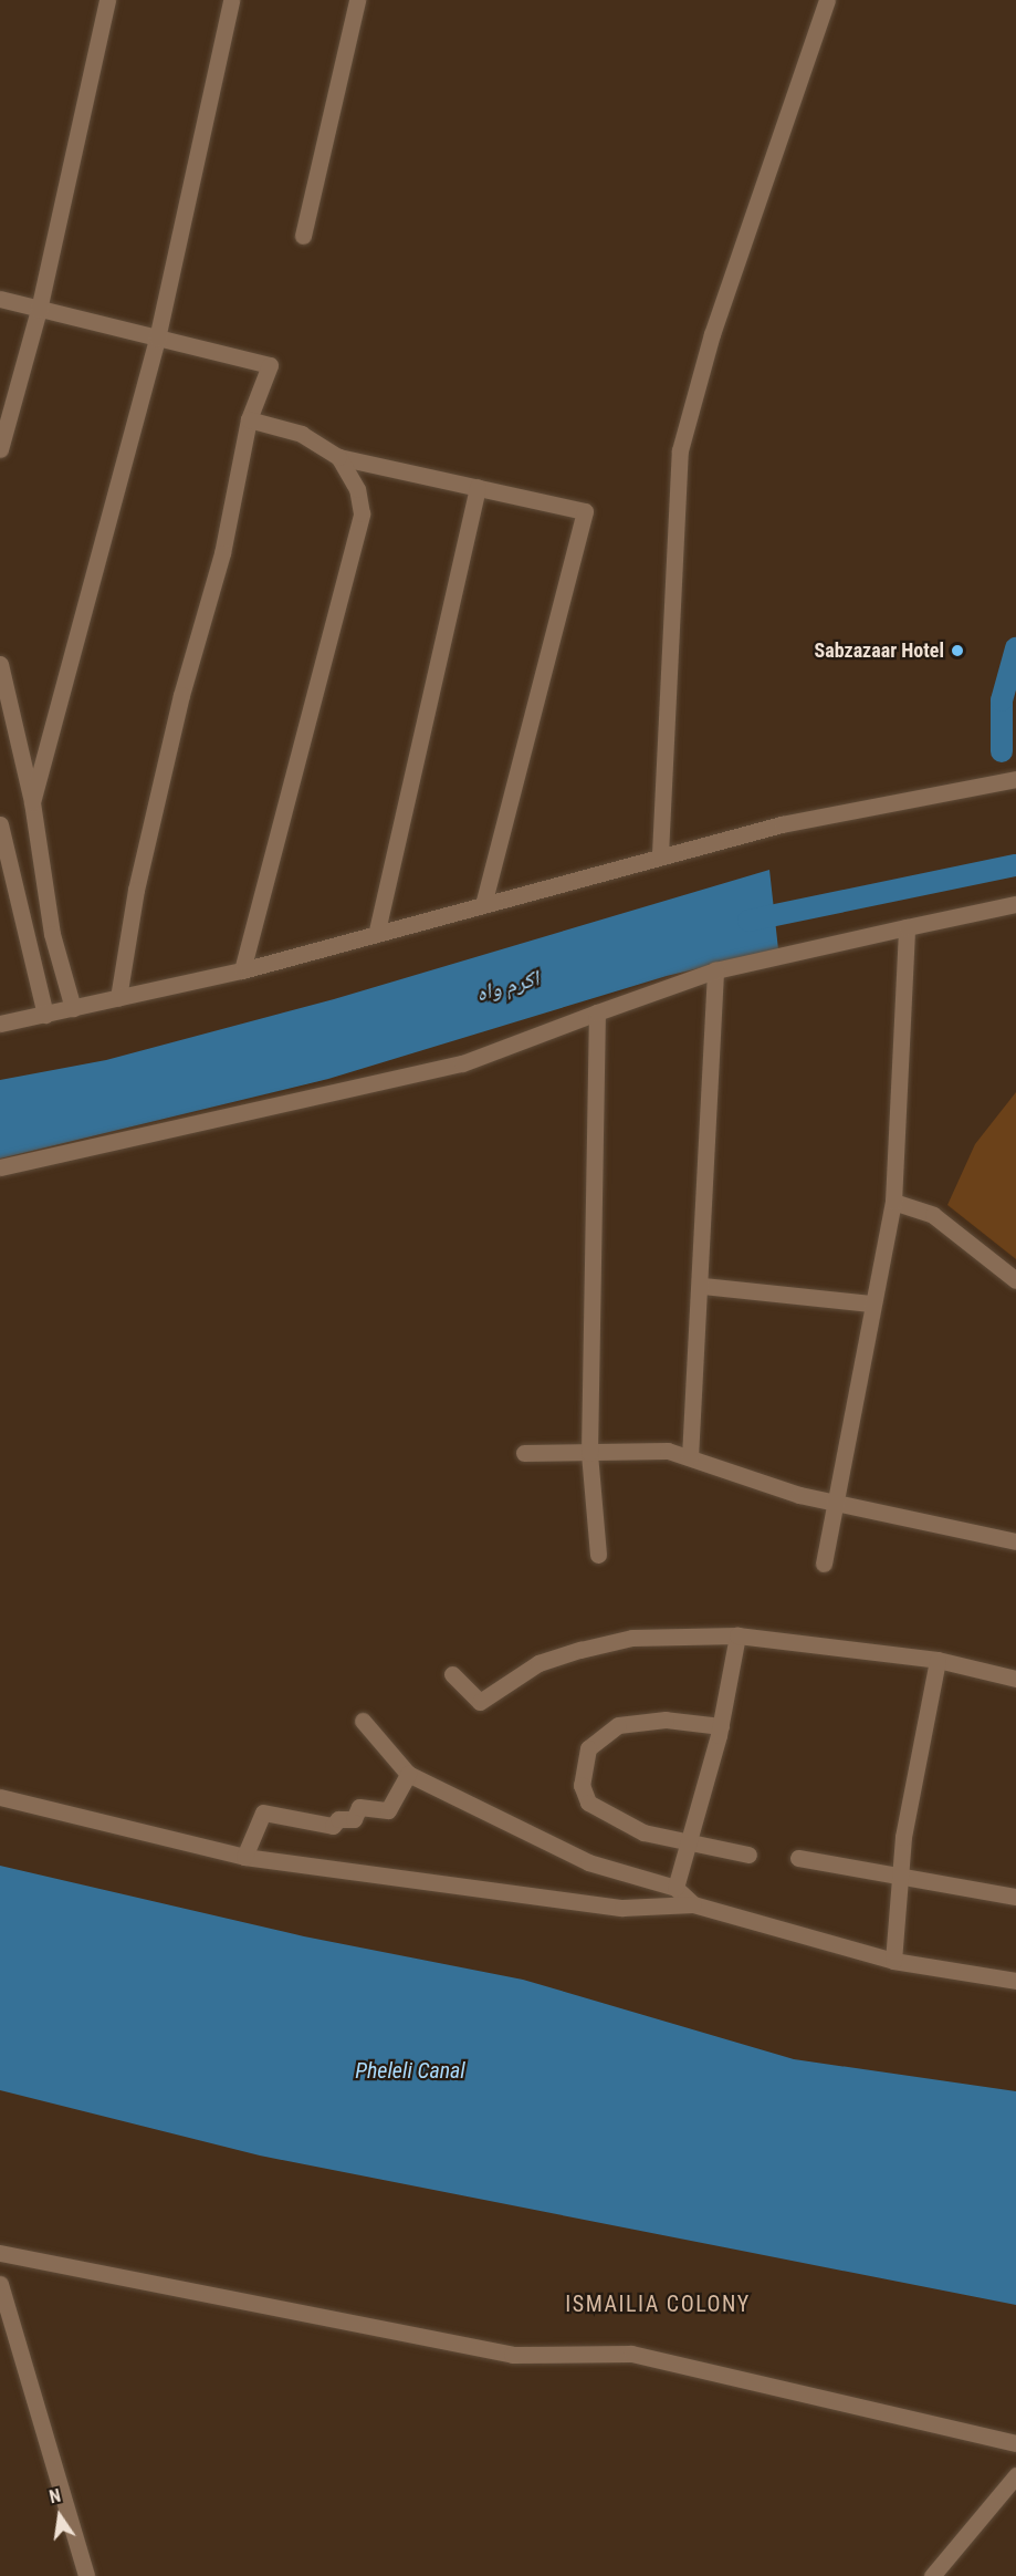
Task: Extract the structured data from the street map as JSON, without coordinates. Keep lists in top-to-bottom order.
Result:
{
  "districts": ["ISMAILIA COLONY"],
  "water": ["اکرم واہ", "Pheleli Canal"],
  "places": ["Sabzazaar Hotel"],
  "north": "top"
}
